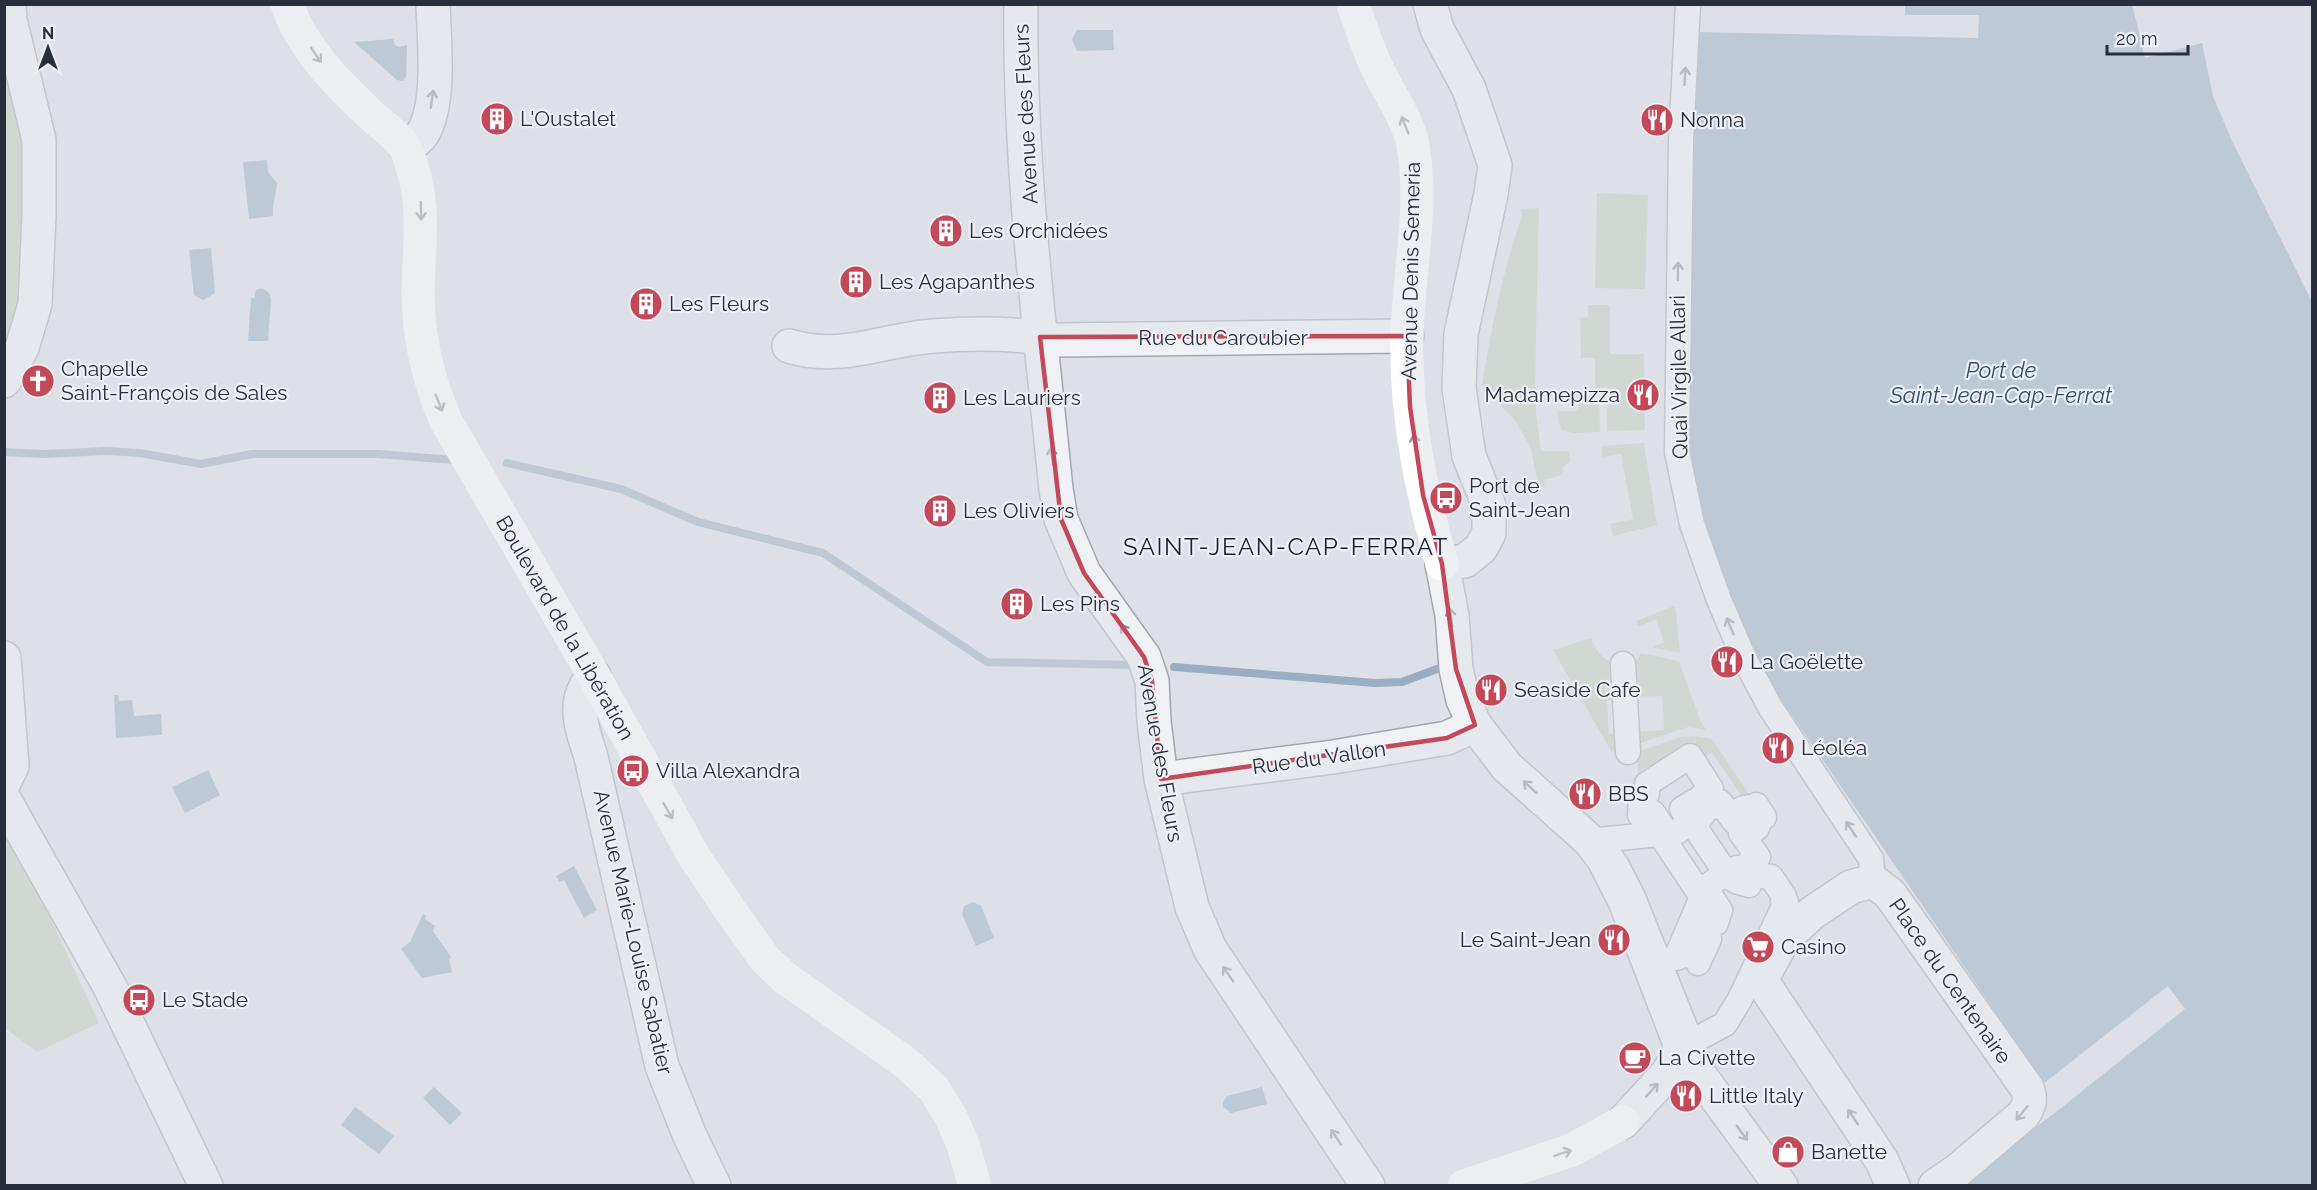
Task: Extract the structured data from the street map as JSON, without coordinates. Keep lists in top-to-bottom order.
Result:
{
  "streets": {
    "main road": ["Avenue Denis Semeria", "Boulevard de la Libération"],
    "street": [
      "Avenue des Fleurs",
      "Rue du Caroubier",
      "Quai Virgile Allari",
      "Rue du Vallon",
      "Avenue Marie-Louise Sabatier",
      "Place du Centenaire"
    ]
  },
  "crossings": [
    ["Avenue des Fleurs", "Rue du Caroubier"],
    ["Avenue des Fleurs", "Rue du Vallon"],
    ["Avenue Denis Semeria", "Rue du Caroubier"],
    ["Avenue Denis Semeria", "Rue du Vallon"],
    ["Quai Virgile Allari", "Place du Centenaire"],
    ["Boulevard de la Libération", "Avenue Marie-Louise Sabatier"]
  ],
  "one_way": ["Avenue des Fleurs", "Avenue Denis Semeria", "Boulevard de la Libération"],
  "districts": ["SAINT-JEAN-CAP-FERRAT"],
  "water": ["Port de Saint-Jean-Cap-Ferrat"],
  "places": {
    "building": [
      "L'Oustalet",
      "Les Orchidées",
      "Les Agapanthes",
      "Les Fleurs",
      "Les Lauriers",
      "Les Oliviers",
      "Les Pins"
    ],
    "restaurant": [
      "Nonna",
      "Madamepizza",
      "La Goëlette",
      "Seaside Cafe",
      "Léoléa",
      "BBS",
      "Le Saint-Jean",
      "Little Italy"
    ],
    "church": ["Chapelle Saint-François de Sales"],
    "bus stop": ["Port de Saint-Jean", "Villa Alexandra", "Le Stade"],
    "supermarket": ["Casino"],
    "cafe": ["La Civette"],
    "shop": ["Banette"]
  },
  "scale_bar": "20 m",
  "north": "top"
}
